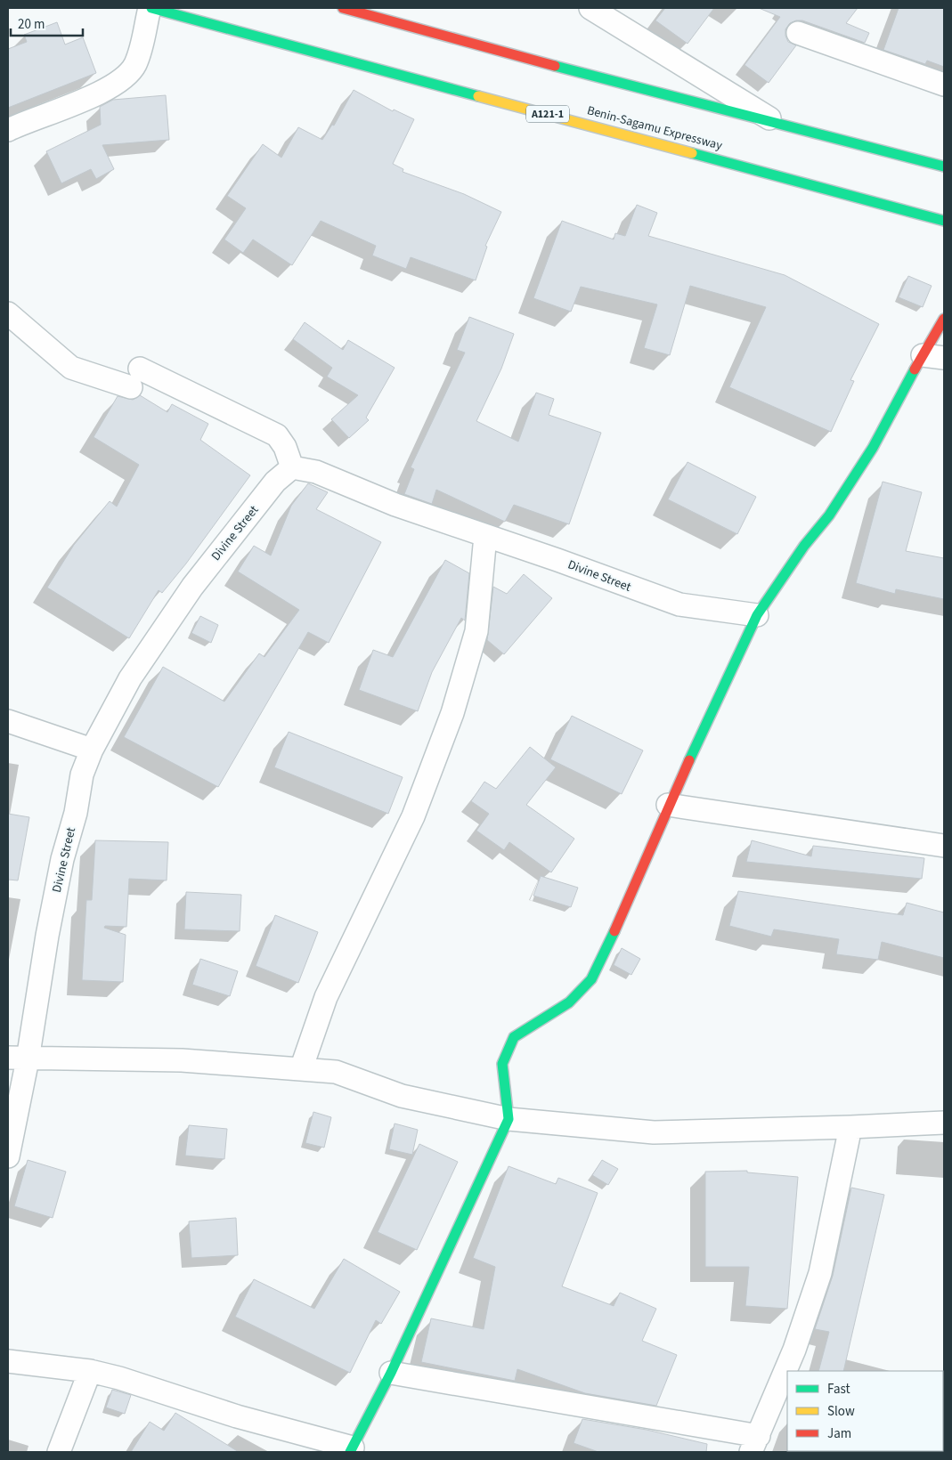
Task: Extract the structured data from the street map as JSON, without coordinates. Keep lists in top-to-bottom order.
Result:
{
  "streets": {
    "main road": ["A121-1", "Benin-Sagamu Expressway"],
    "street": ["Divine Street"]
  },
  "legend": ["Fast", "Slow", "Jam"],
  "scale_bar": "20 m"
}
